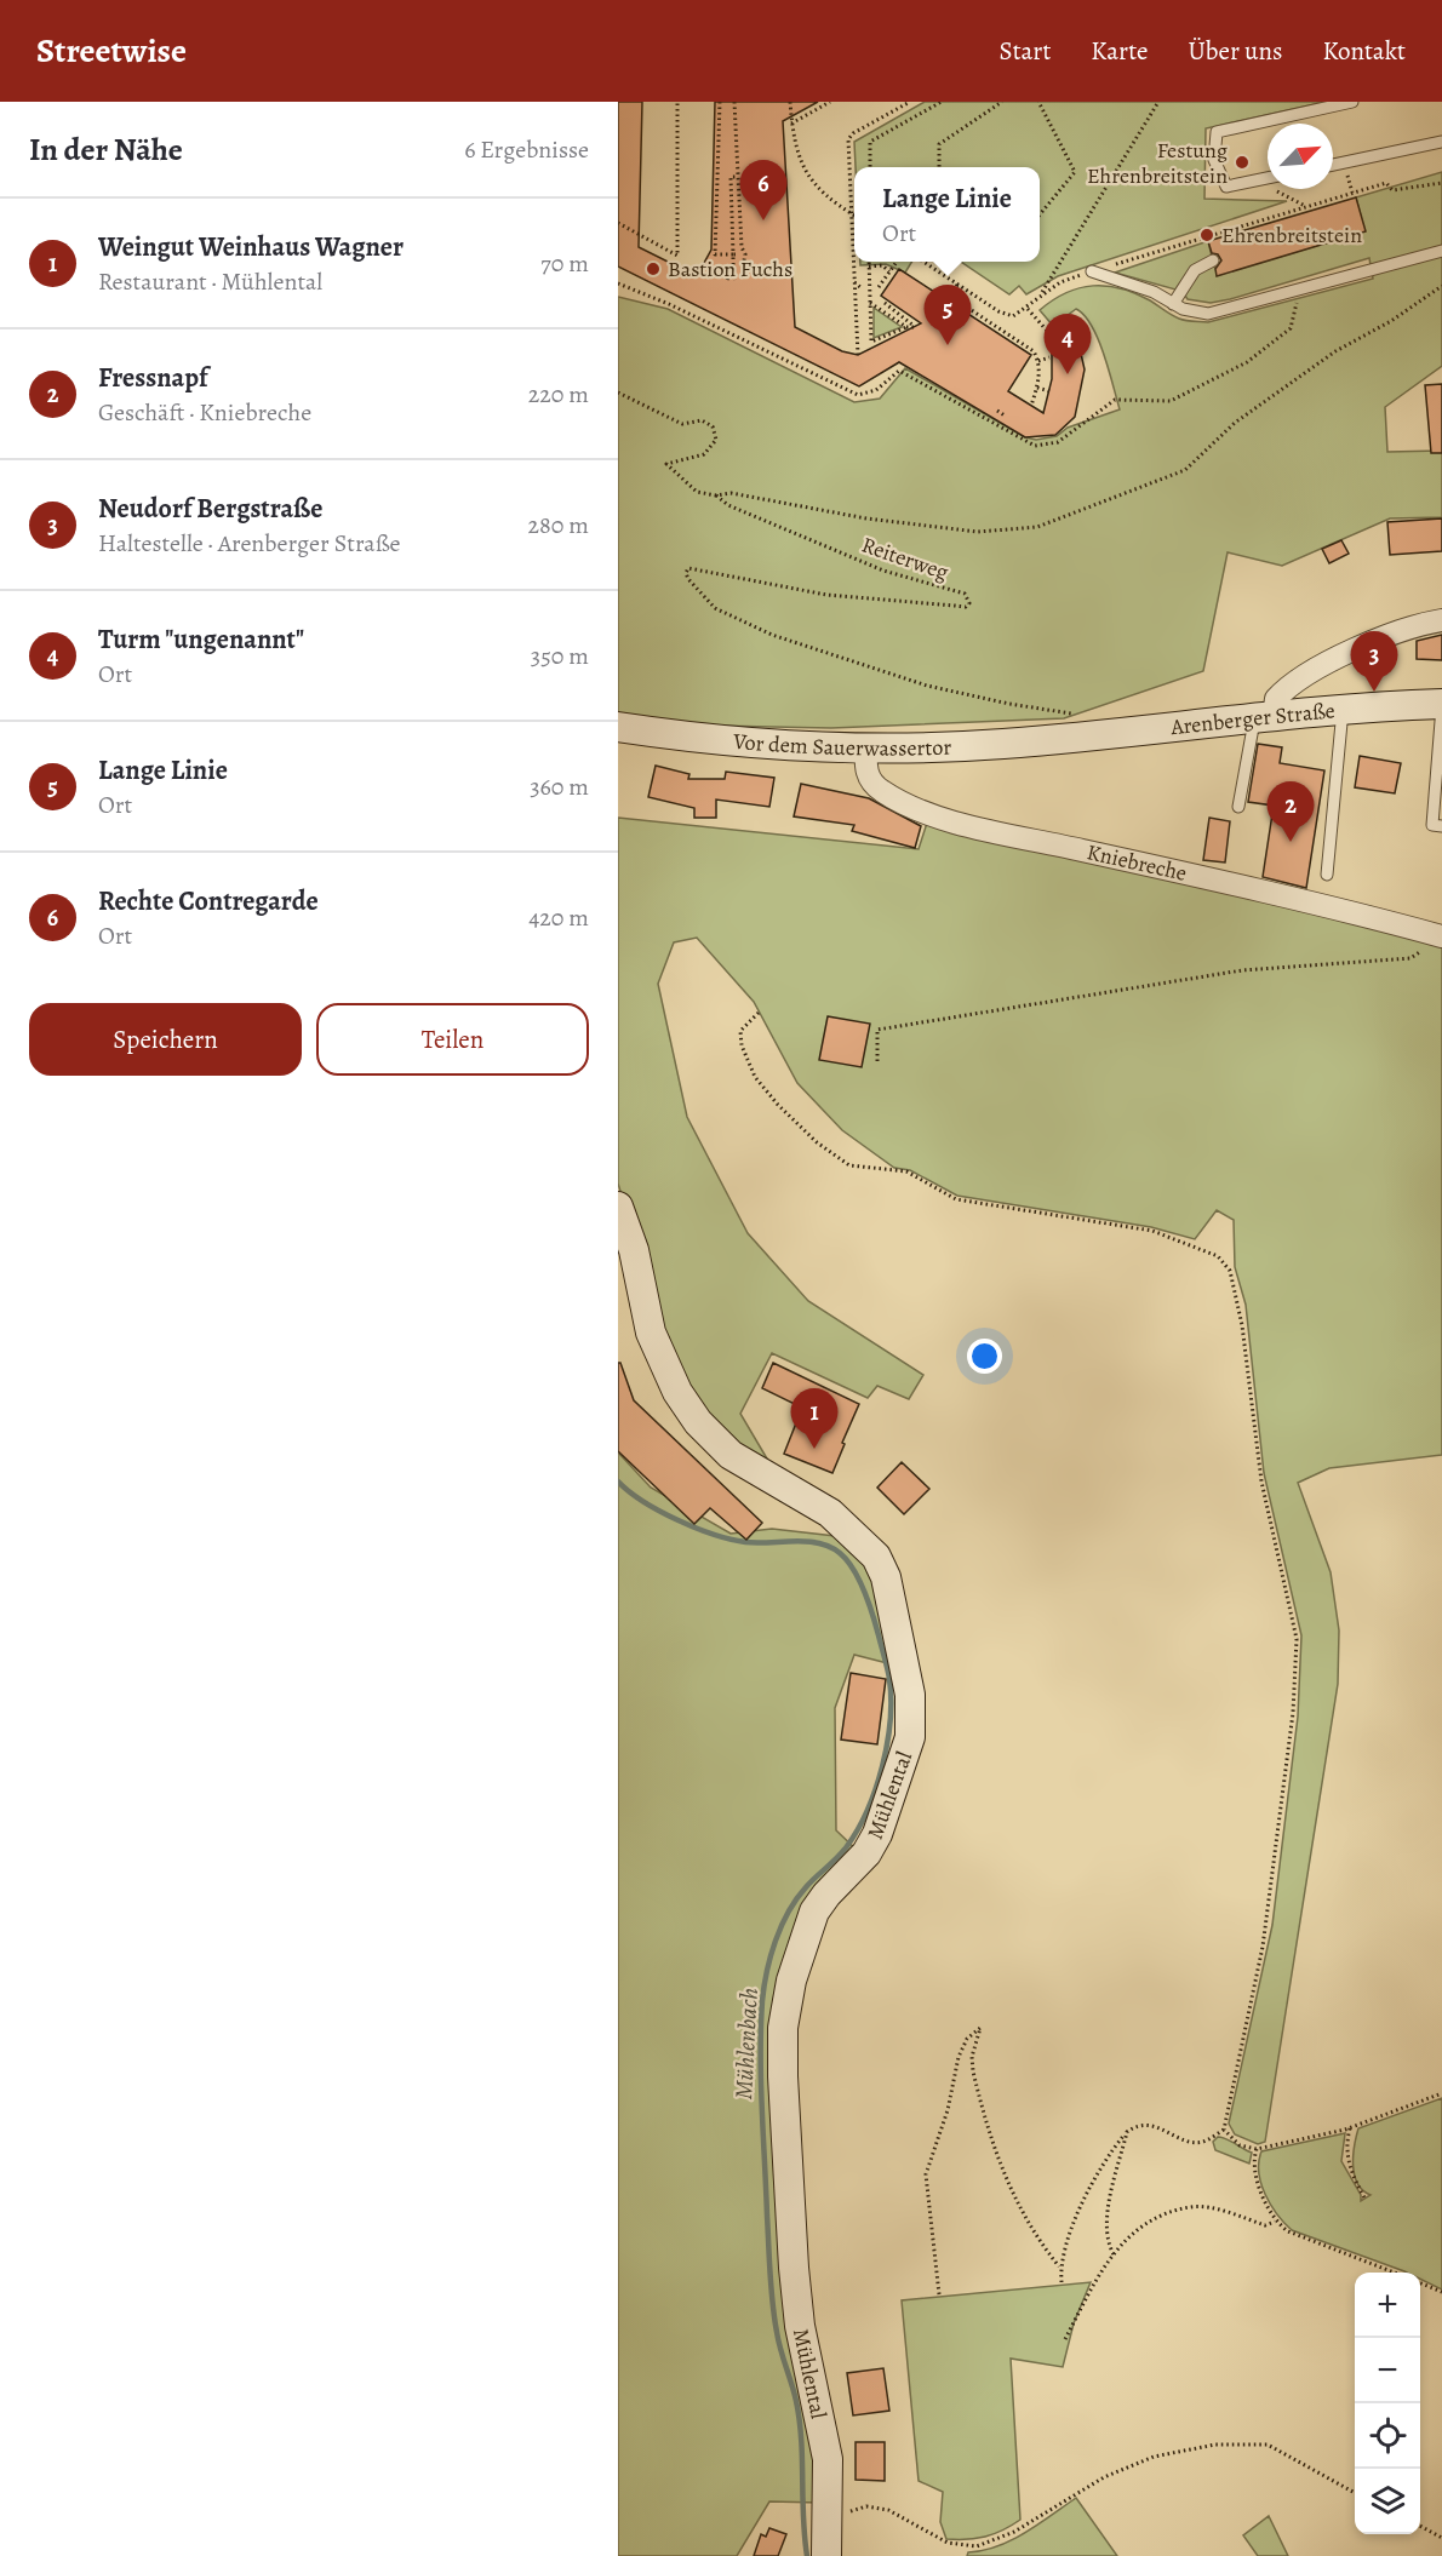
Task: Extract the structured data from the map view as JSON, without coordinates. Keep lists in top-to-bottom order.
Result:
{
  "streets": {
    "street": [
      "Arenberger Straße",
      "Vor dem Sauerwassertor",
      "Kniebreche",
      "Mühlental"
    ],
    "path": ["Reiterweg"]
  },
  "crossings": [
    ["Reiterweg", "Arenberger Straße"],
    ["Reiterweg", "Vor dem Sauerwassertor"],
    ["Arenberger Straße", "Vor dem Sauerwassertor"],
    ["Vor dem Sauerwassertor", "Kniebreche"]
  ],
  "water": ["Mühlenbach"],
  "places": ["Festung Ehrenbreitstein", "Ehrenbreitstein", "Bastion Fuchs"],
  "north": "top right",
  "page": {
    "header": "Streetwise",
    "nav": [
      "Start",
      "Karte",
      "Über uns",
      "Kontakt"
    ],
    "heading": ["In der Nähe", "6 Ergebnisse"],
    "pins": [
      "6",
      "5",
      "4",
      "3",
      "2",
      "1"
    ],
    "popup": ["Lange Linie", "Ort"],
    "list": [
      {
        "mark": "1",
        "name": "Weingut Weinhaus Wagner",
        "note": "Restaurant · Mühlental",
        "value": "70 m"
      },
      {
        "mark": "2",
        "name": "Fressnapf",
        "note": "Geschäft · Kniebreche",
        "value": "220 m"
      },
      {
        "mark": "3",
        "name": "Neudorf Bergstraße",
        "note": "Haltestelle · Arenberger Straße",
        "value": "280 m"
      },
      {
        "mark": "4",
        "name": "Turm \"ungenannt\"",
        "note": "Ort",
        "value": "350 m"
      },
      {
        "mark": "5",
        "name": "Lange Linie",
        "note": "Ort",
        "value": "360 m"
      },
      {
        "mark": "6",
        "name": "Rechte Contregarde",
        "note": "Ort",
        "value": "420 m"
      }
    ],
    "buttons": ["Speichern", "Teilen"],
    "map_buttons": ["+", "−"]
  }
}
